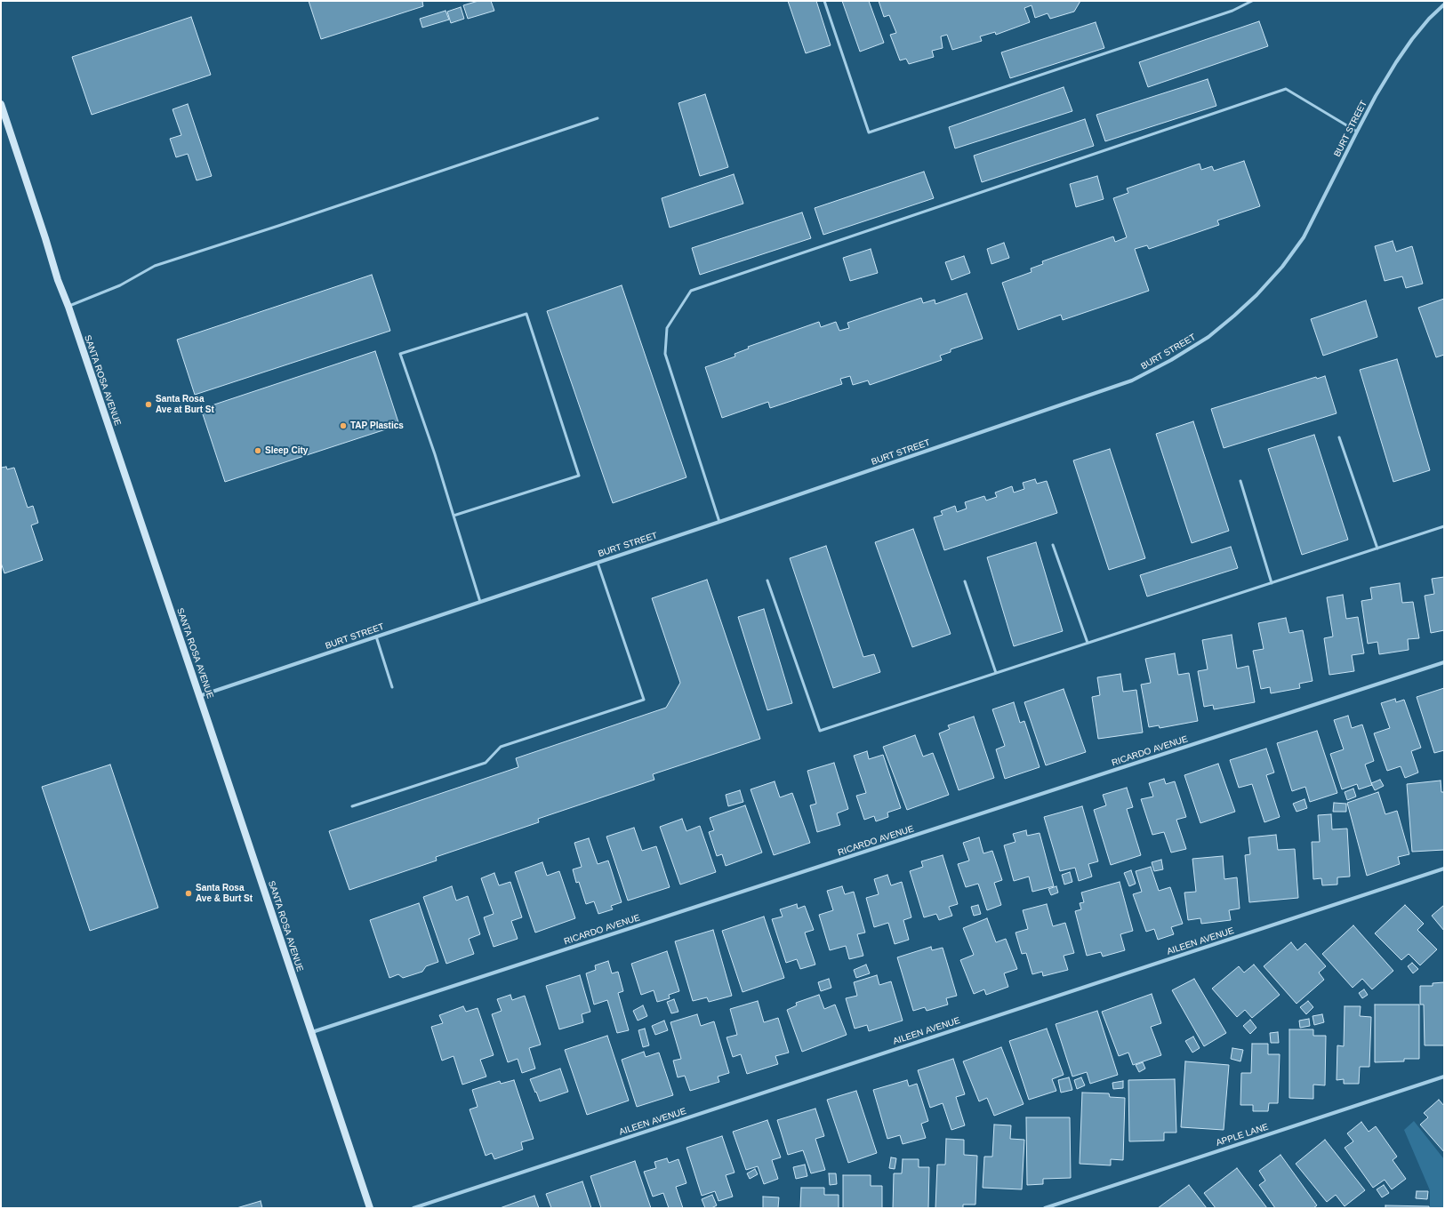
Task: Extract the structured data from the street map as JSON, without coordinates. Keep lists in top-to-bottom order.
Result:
{
  "streets": {
    "main road": ["SANTA ROSA AVENUE"],
    "street": [
      "BURT STREET",
      "RICARDO AVENUE",
      "AILEEN AVENUE",
      "APPLE LANE"
    ]
  },
  "crossings": [
    ["BURT STREET", "SANTA ROSA AVENUE"],
    ["SANTA ROSA AVENUE", "RICARDO AVENUE"]
  ],
  "places": [
    "Santa Rosa Ave at Burt St",
    "TAP Plastics",
    "Sleep City",
    "Santa Rosa Ave & Burt St"
  ]
}
